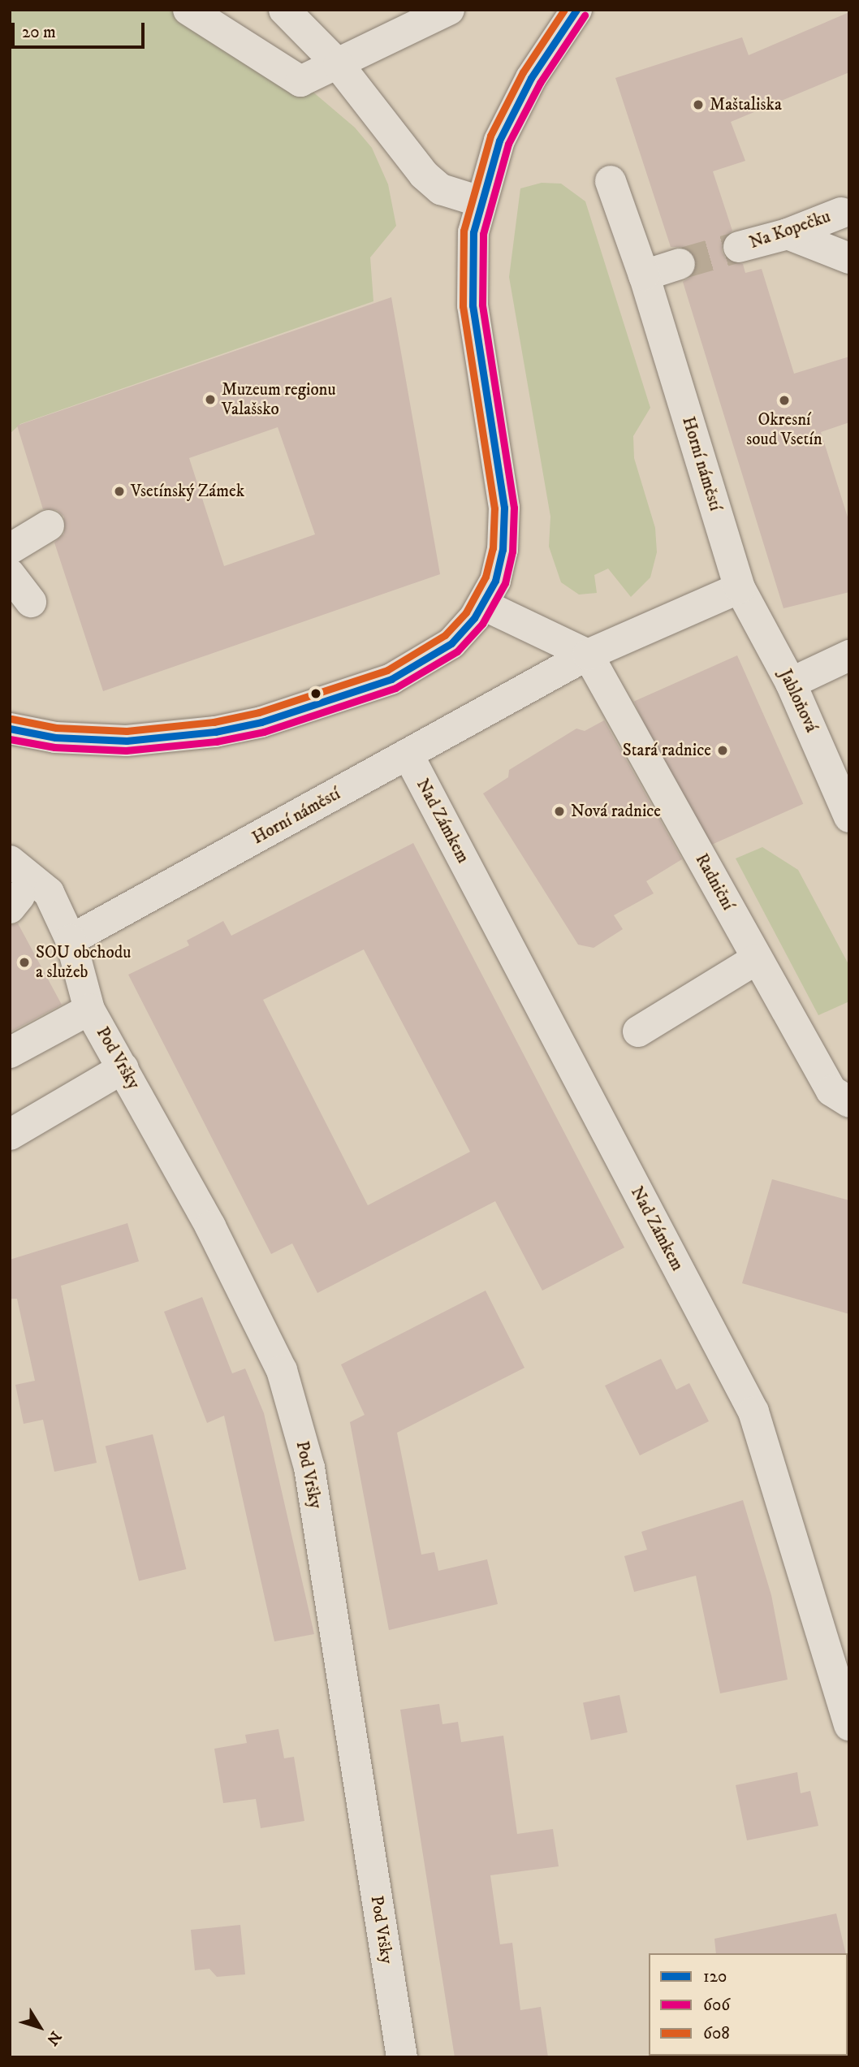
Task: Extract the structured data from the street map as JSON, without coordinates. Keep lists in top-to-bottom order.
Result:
{
  "streets": {
    "street": [
      "Na Kopečku",
      "Horní náměstí",
      "Jabloňová",
      "Nad Zámkem",
      "Radniční",
      "Pod Vršky"
    ]
  },
  "crossings": [
    ["Horní náměstí", "Jabloňová"],
    ["Horní náměstí", "Nad Zámkem"],
    ["Horní náměstí", "Radniční"],
    ["Horní náměstí", "Pod Vršky"]
  ],
  "places": [
    "Maštaliska",
    "Muzeum regionu Valašsko",
    "Okresní soud Vsetín",
    "Vsetínský Zámek",
    "Stará radnice",
    "Nová radnice",
    "SOU obchodu a služeb"
  ],
  "lines": ["transit line 120", "transit line 608", "transit line 606"],
  "legend": ["120", "606", "608"],
  "scale_bar": "20 m",
  "north": "bottom right"
}
